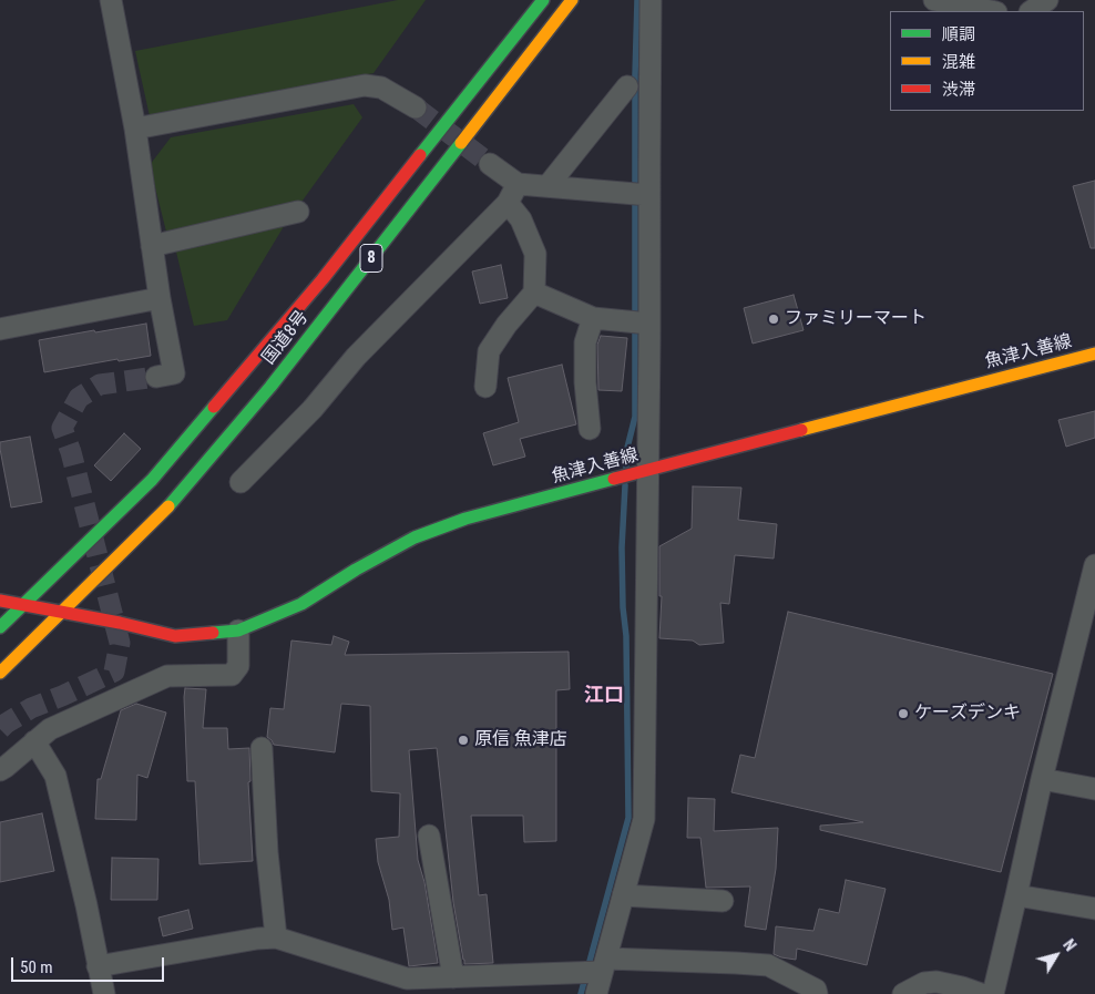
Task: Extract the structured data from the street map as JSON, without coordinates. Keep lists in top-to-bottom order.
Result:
{
  "streets": {
    "main road": ["8", "国道8号", "魚津入善線"]
  },
  "crossings": [
    ["国道8号", "魚津入善線"]
  ],
  "districts": ["江口"],
  "places": ["ファミリーマート", "ケーズデンキ", "原信 魚津店"],
  "legend": ["順調", "混雑", "渋滞"],
  "scale_bar": "50 m",
  "north": "top right"
}
